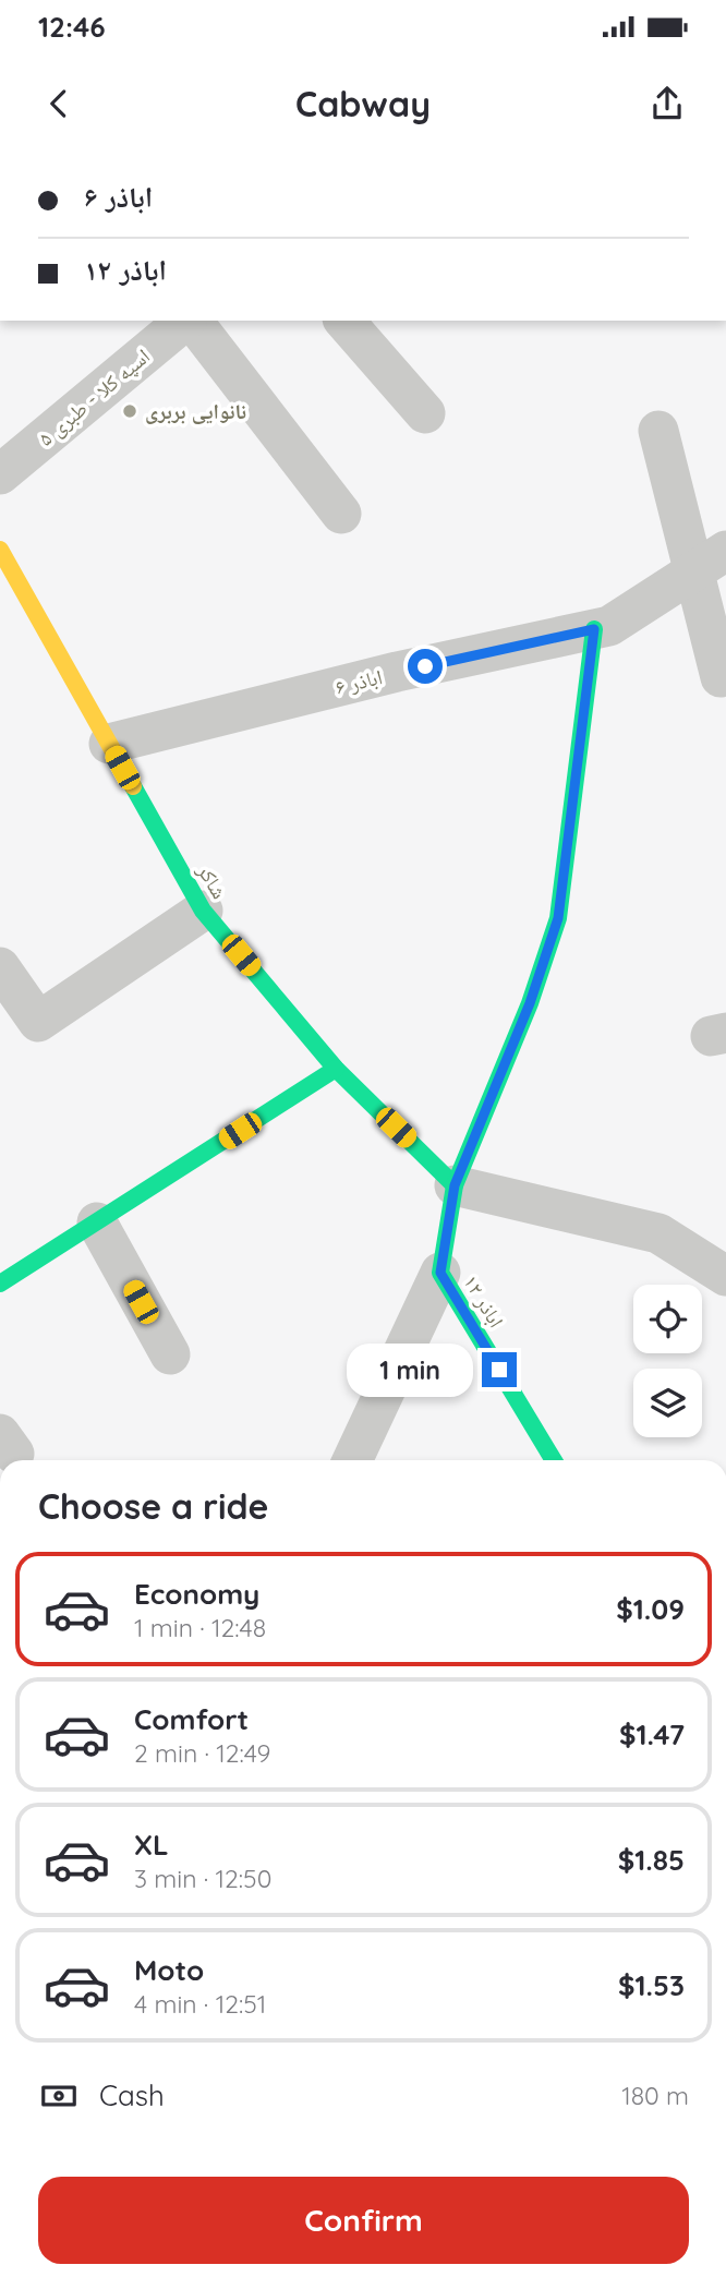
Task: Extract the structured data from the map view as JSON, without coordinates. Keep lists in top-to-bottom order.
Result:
{
  "streets": {
    "street": [
      "اسپه کلا - طبری ۵",
      "اباذر ۶",
      "شاکر",
      "اباذر ۱۲"
    ]
  },
  "crossings": [
    ["اباذر ۶", "شاکر"],
    ["اباذر ۶", "اباذر ۱۲"],
    ["شاکر", "اباذر ۱۲"]
  ],
  "places": ["نانوایی بربری"],
  "page": {
    "status": "12:46",
    "header": "Cabway",
    "banner": ["اباذر ۶", "اباذر ۱۲"],
    "bubble": "1 min",
    "heading": "Choose a ride",
    "list": [
      {
        "name": "Economy",
        "note": "1 min · 12:48",
        "value": "$1.09"
      },
      {
        "name": "Comfort",
        "note": "2 min · 12:49",
        "value": "$1.47"
      },
      {
        "name": "XL",
        "note": "3 min · 12:50",
        "value": "$1.85"
      },
      {
        "name": "Moto",
        "note": "4 min · 12:51",
        "value": "$1.53"
      }
    ],
    "pay": ["Cash", "180 m"],
    "buttons": "Confirm"
  }
}
